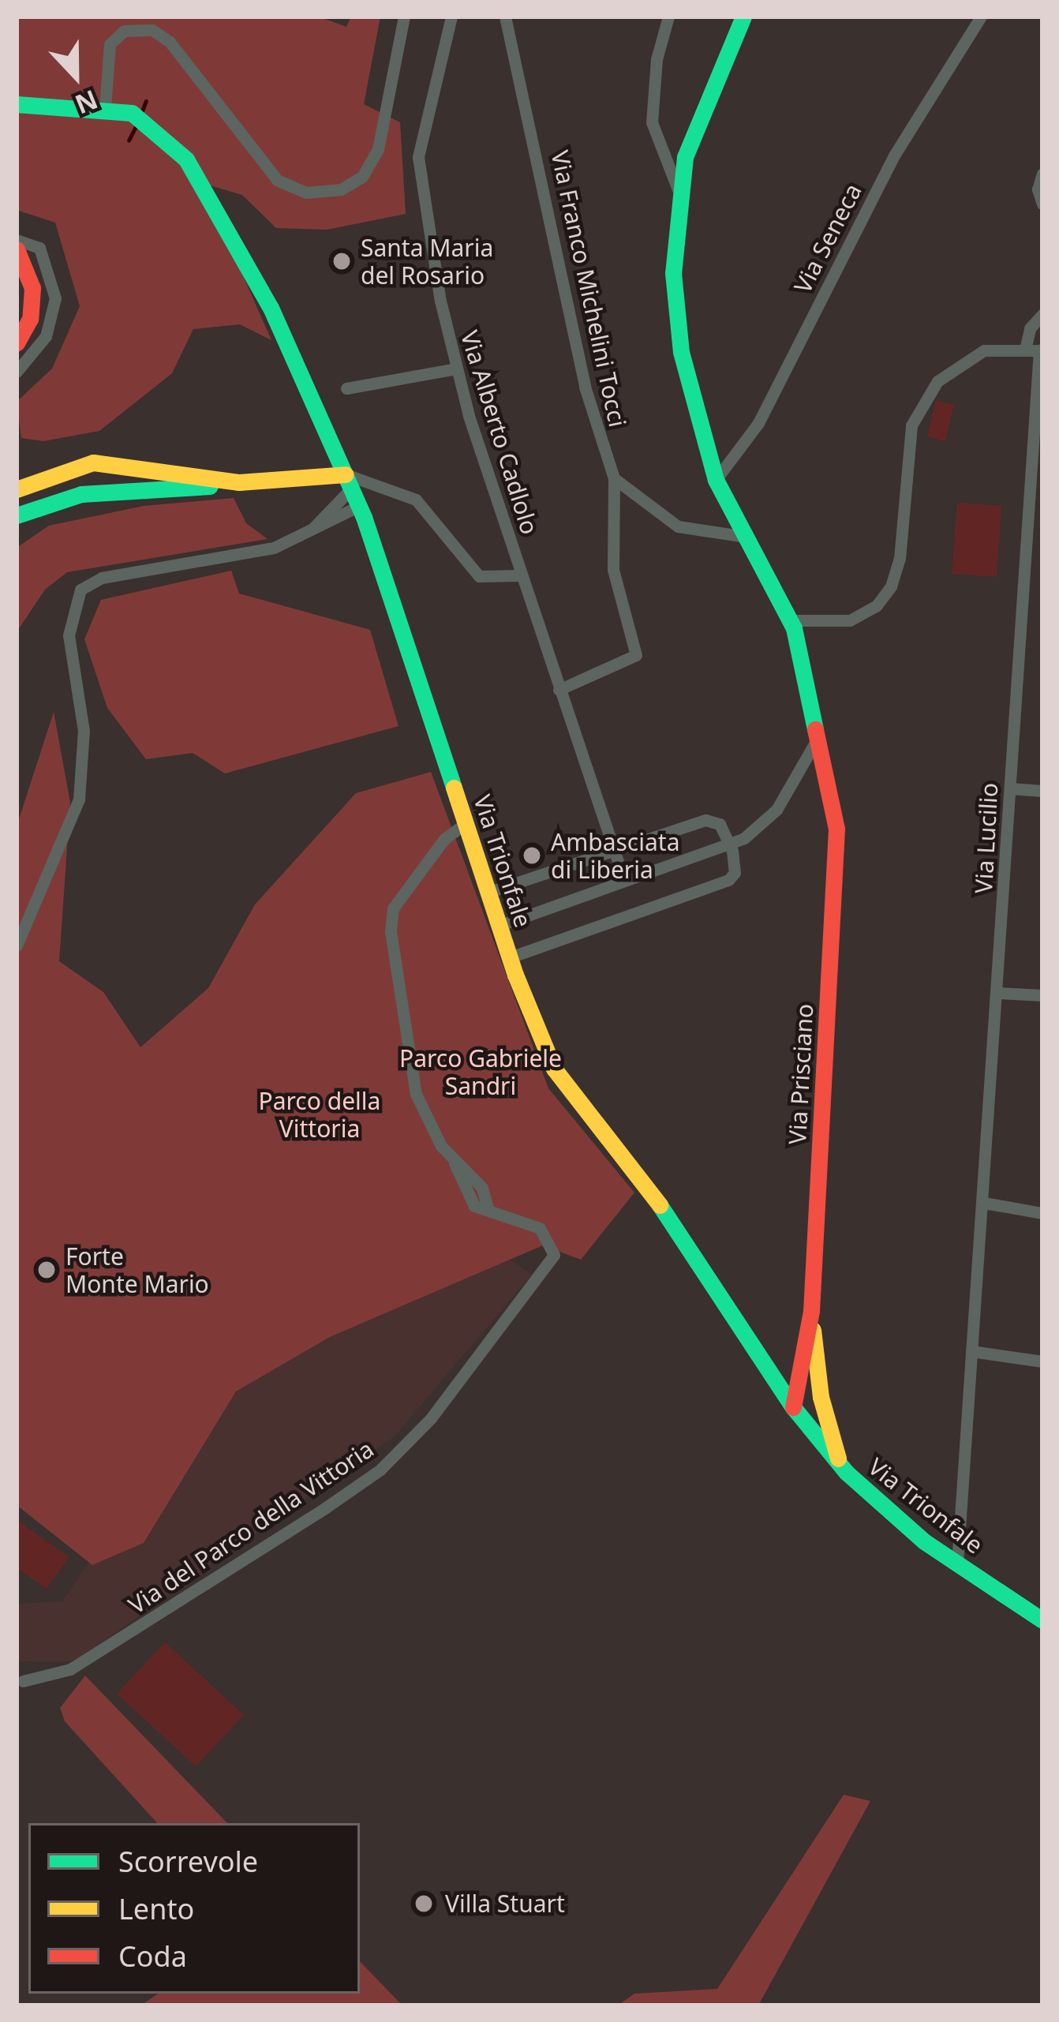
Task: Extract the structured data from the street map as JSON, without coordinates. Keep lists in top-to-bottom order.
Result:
{
  "streets": {
    "main road": ["Via Trionfale", "Via Prisciano"],
    "street": [
      "Via Seneca",
      "Via Franco Michelini Tocci",
      "Via Alberto Cadlolo",
      "Via Lucilio",
      "Via del Parco della Vittoria"
    ]
  },
  "crossings": [
    ["Via Seneca", "Via Prisciano"],
    ["Via Franco Michelini Tocci", "Via Alberto Cadlolo"],
    ["Via Lucilio", "Via Trionfale"],
    ["Via Trionfale", "Via Prisciano"],
    ["Via Trionfale", "Via del Parco della Vittoria"]
  ],
  "parks": ["Parco Gabriele Sandri", "Parco della Vittoria"],
  "places": [
    "Santa Maria del Rosario",
    "Ambasciata di Liberia",
    "Forte Monte Mario",
    "Villa Stuart"
  ],
  "legend": ["Scorrevole", "Lento", "Coda"],
  "north": "bottom"
}
